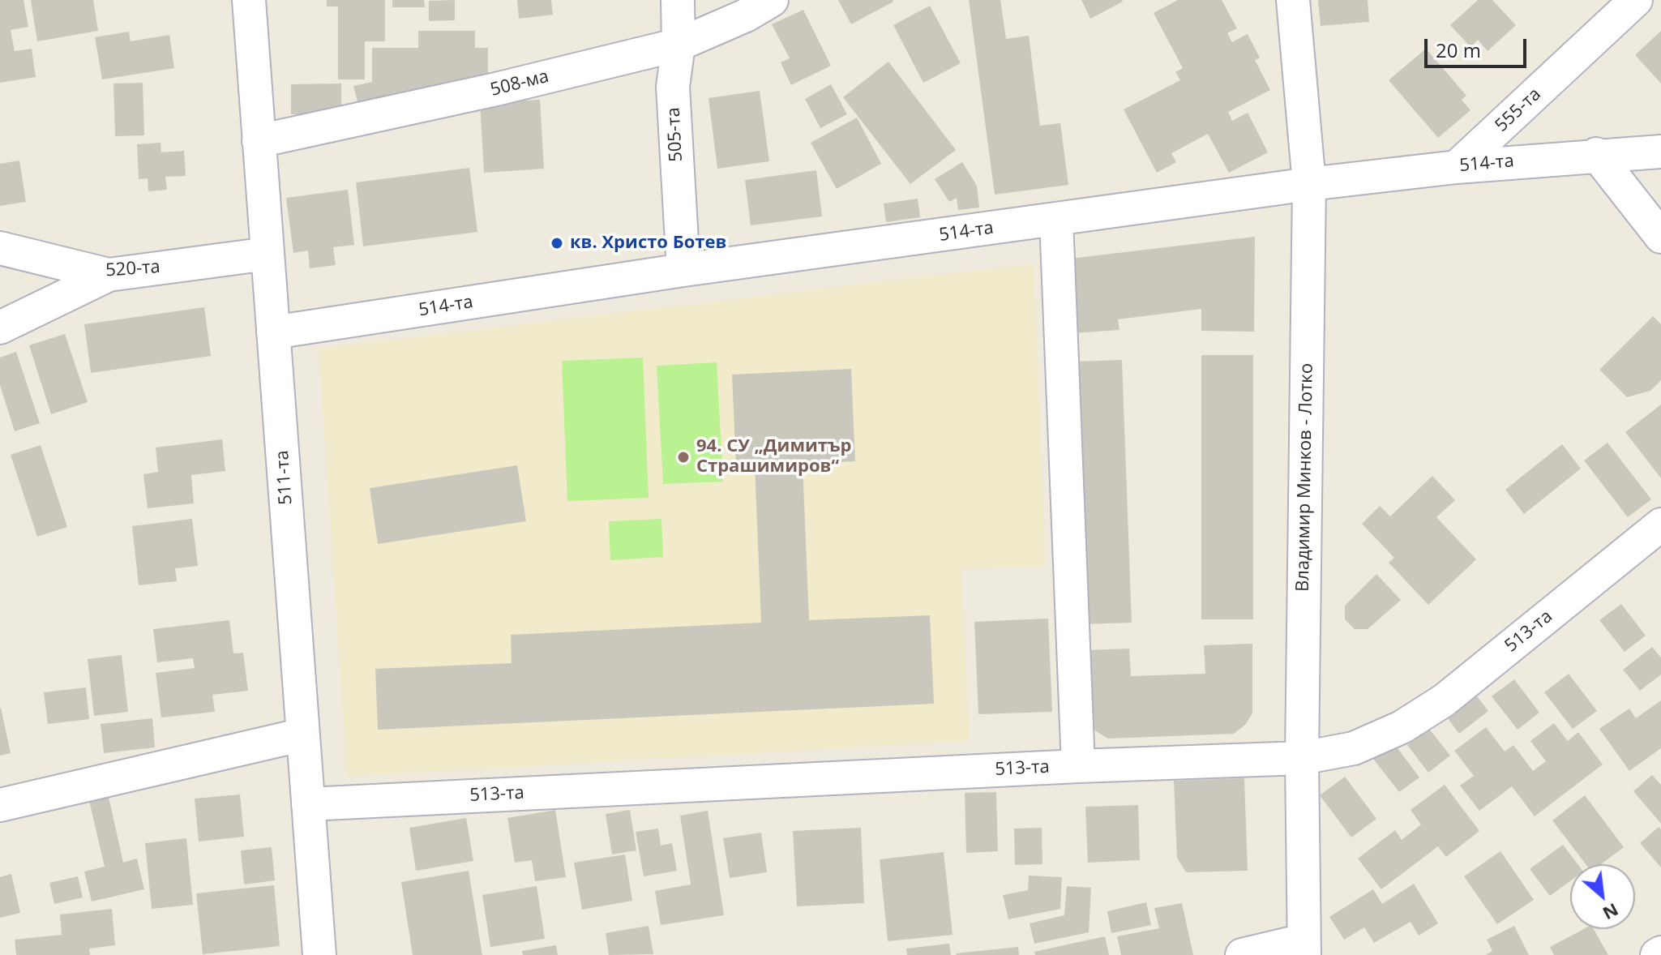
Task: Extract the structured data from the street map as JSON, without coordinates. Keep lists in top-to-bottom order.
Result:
{
  "streets": {
    "street": [
      "508-ма",
      "555-та",
      "505-та",
      "514-та",
      "520-та",
      "511-та",
      "Владимир Минков - Лотко",
      "513-та"
    ]
  },
  "crossings": [
    ["508-ма", "505-та"],
    ["508-ма", "511-та"],
    ["555-та", "514-та"],
    ["505-та", "514-та"],
    ["514-та", "511-та"],
    ["514-та", "Владимир Минков - Лотко"],
    ["520-та", "511-та"],
    ["511-та", "513-та"],
    ["Владимир Минков - Лотко", "513-та"]
  ],
  "places": ["кв. Христо Ботев", "94. СУ „Димитър Страшимиров“"],
  "scale_bar": "20 m",
  "north": "bottom right"
}
